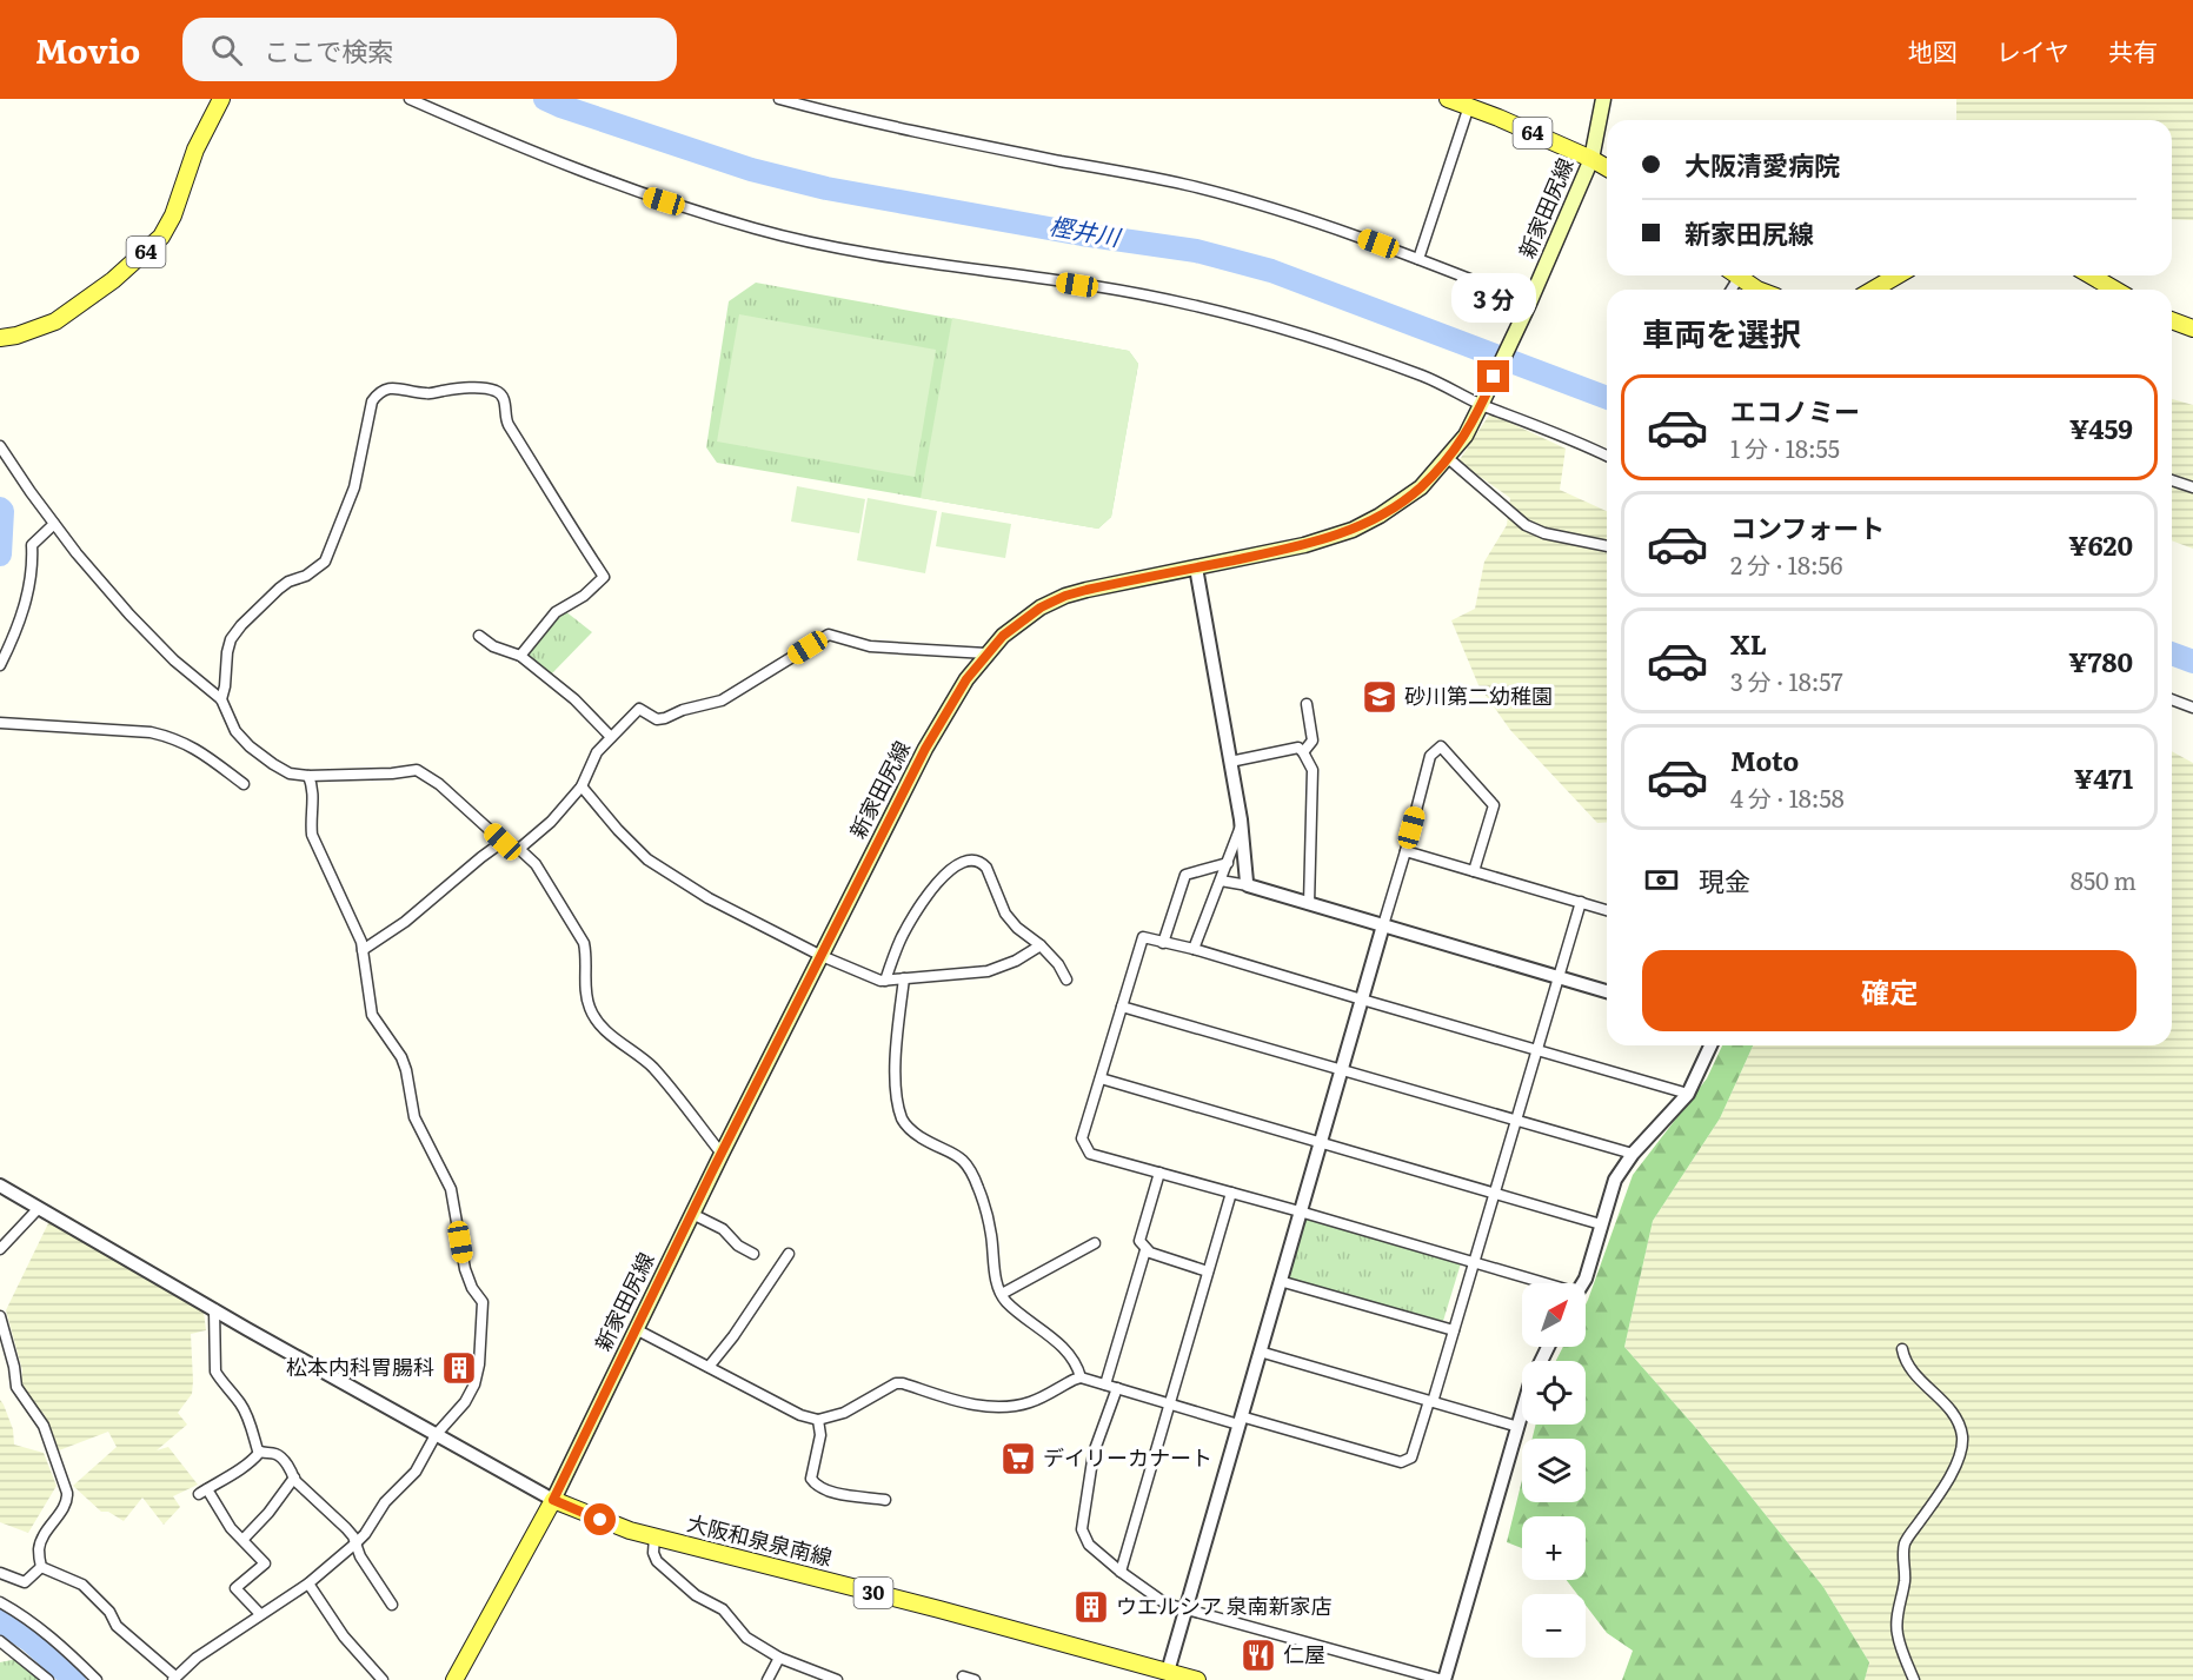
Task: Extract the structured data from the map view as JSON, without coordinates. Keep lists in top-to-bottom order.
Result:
{
  "streets": {
    "main road": [
      "64",
      "新家田尻線",
      "大阪和泉泉南線",
      "30"
    ]
  },
  "crossings": [
    ["64", "新家田尻線"],
    ["新家田尻線", "大阪和泉泉南線"]
  ],
  "water": ["樫井川"],
  "places": {
    "school or university": ["砂川第二幼稚園"],
    "building": ["松本内科胃腸科", "ウエルシア 泉南新家店"],
    "supermarket": ["デイリーカナート"],
    "restaurant": ["仁屋"]
  },
  "north": "top right",
  "page": {
    "header": "Movio",
    "search": "ここで検索",
    "nav": ["地図", "レイヤ", "共有"],
    "banner": ["大阪清愛病院", "新家田尻線"],
    "bubble": "3 分",
    "heading": "車両を選択",
    "list": [
      {
        "name": "エコノミー",
        "note": "1 分 · 18:55",
        "value": "¥459"
      },
      {
        "name": "コンフォート",
        "note": "2 分 · 18:56",
        "value": "¥620"
      },
      {
        "name": "XL",
        "note": "3 分 · 18:57",
        "value": "¥780"
      },
      {
        "name": "Moto",
        "note": "4 分 · 18:58",
        "value": "¥471"
      }
    ],
    "pay": ["現金", "850 m"],
    "buttons": "確定",
    "map_buttons": ["+", "−"]
  }
}
